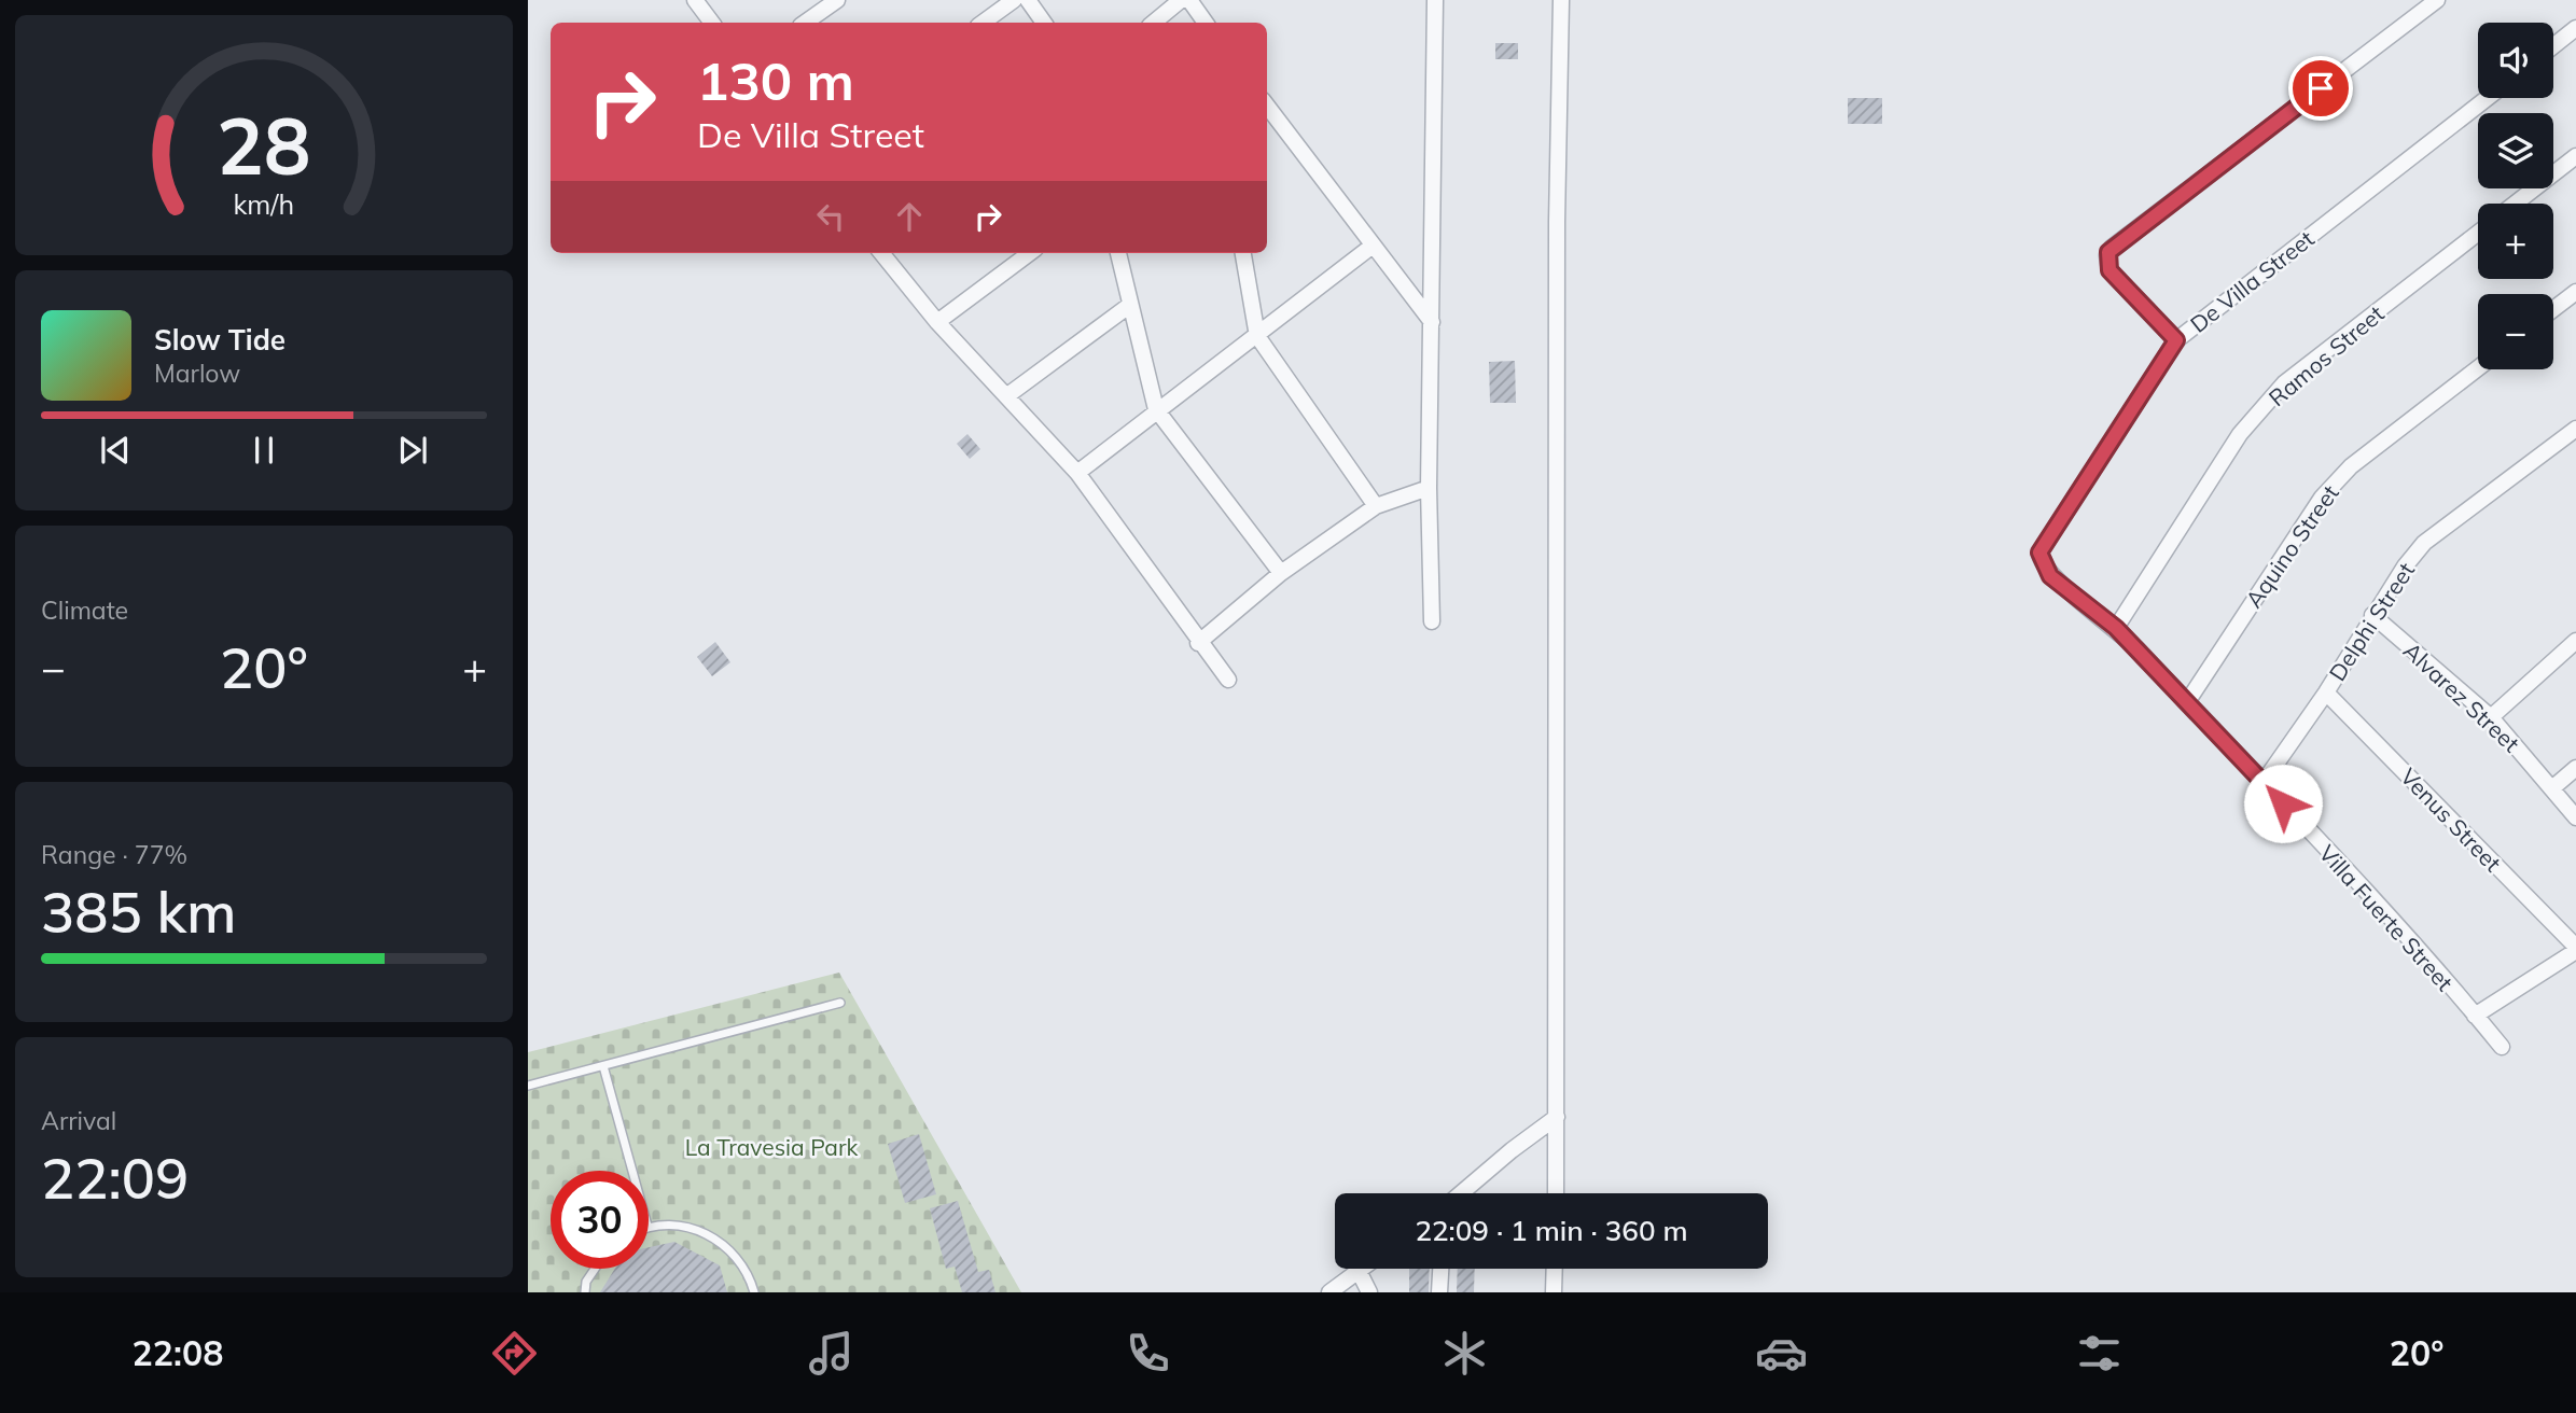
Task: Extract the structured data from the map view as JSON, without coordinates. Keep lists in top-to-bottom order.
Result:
{
  "streets": {
    "street": [
      "De Villa Street",
      "Ramos Street",
      "Aquino Street",
      "Delphi Street",
      "Alvarez Street",
      "Venus Street",
      "Villa Fuerte Street"
    ]
  },
  "crossings": [
    ["De Villa Street", "Villa Fuerte Street"],
    ["Ramos Street", "Villa Fuerte Street"],
    ["Aquino Street", "Villa Fuerte Street"],
    ["Delphi Street", "Alvarez Street"],
    ["Delphi Street", "Venus Street"],
    ["Delphi Street", "Villa Fuerte Street"]
  ],
  "parks": ["La Travesia Park"],
  "page": {
    "map_buttons": ["+", "−"],
    "turn": ["130 m", "De Villa Street"],
    "song": ["Slow Tide", "Marlow"],
    "tile": [
      "Climate",
      ["Range · 77%", "385 km"],
      ["Arrival", "22:09"]
    ],
    "heat": ["−", "20°", "+"],
    "limit": "30",
    "trip": "22:09 · 1 min · 360 m",
    "tabs": ["22:08", "20°"],
    "gauge": ["28", "km/h"]
  }
}
